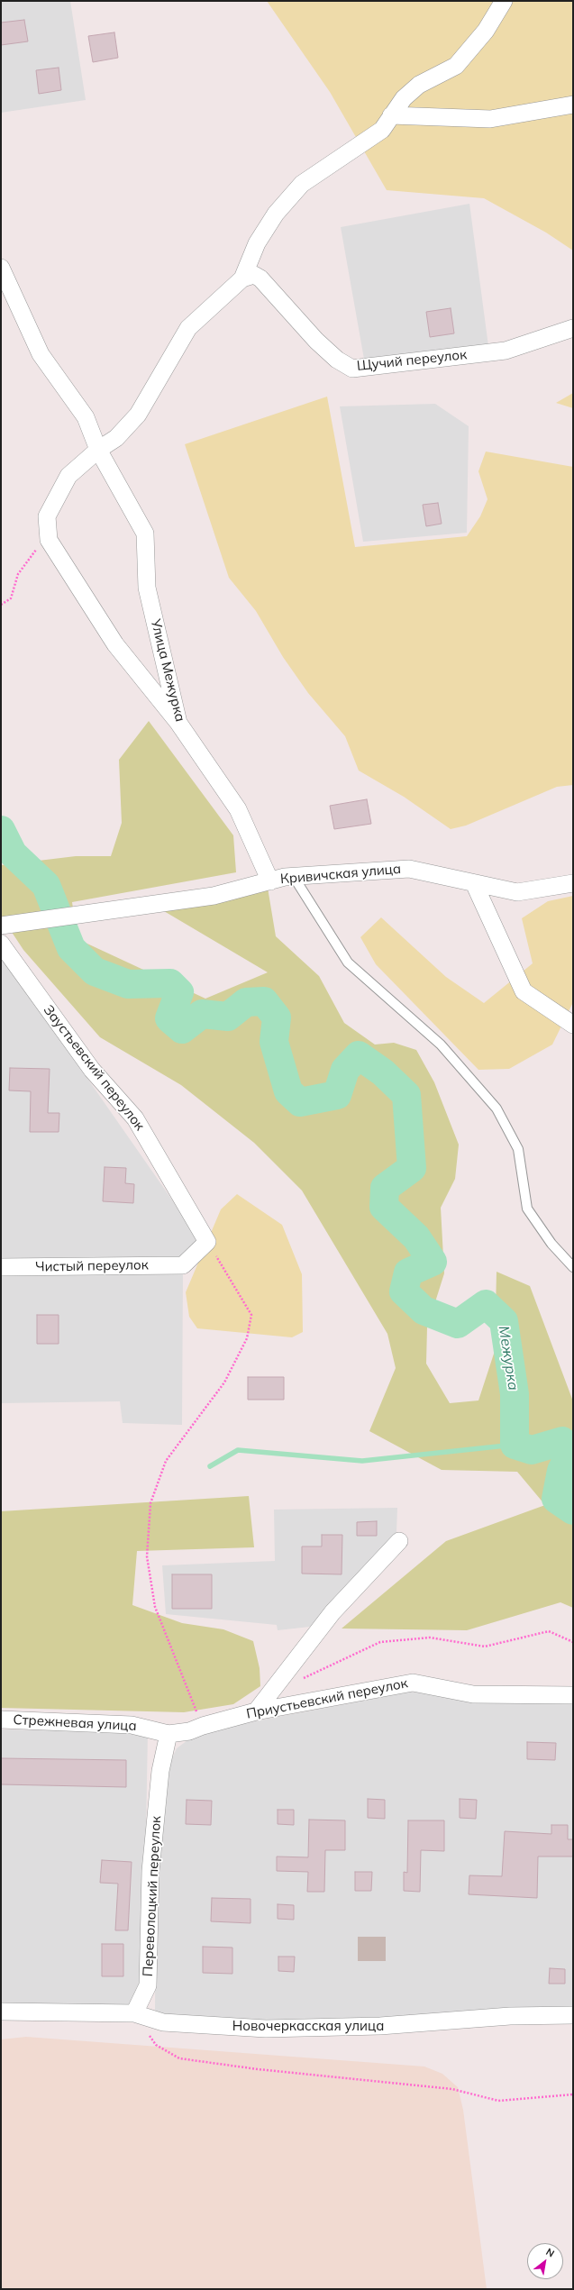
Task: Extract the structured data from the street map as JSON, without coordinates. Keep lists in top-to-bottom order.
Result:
{
  "streets": {
    "street": [
      "Щучий переулок",
      "Улица Межурка",
      "Кривичская улица",
      "Заустьевский переулок",
      "Чистый переулок",
      "Приустьевский переулок",
      "Стрежневая улица",
      "Переволоцкий переулок",
      "Новочеркасская улица"
    ]
  },
  "crossings": [
    ["Улица Межурка", "Кривичская улица"],
    ["Заустьевский переулок", "Чистый переулок"],
    ["Приустьевский переулок", "Стрежневая улица"],
    ["Приустьевский переулок", "Переволоцкий переулок"],
    ["Стрежневая улица", "Переволоцкий переулок"],
    ["Переволоцкий переулок", "Новочеркасская улица"]
  ],
  "water": ["Межурка"],
  "north": "top right"
}
